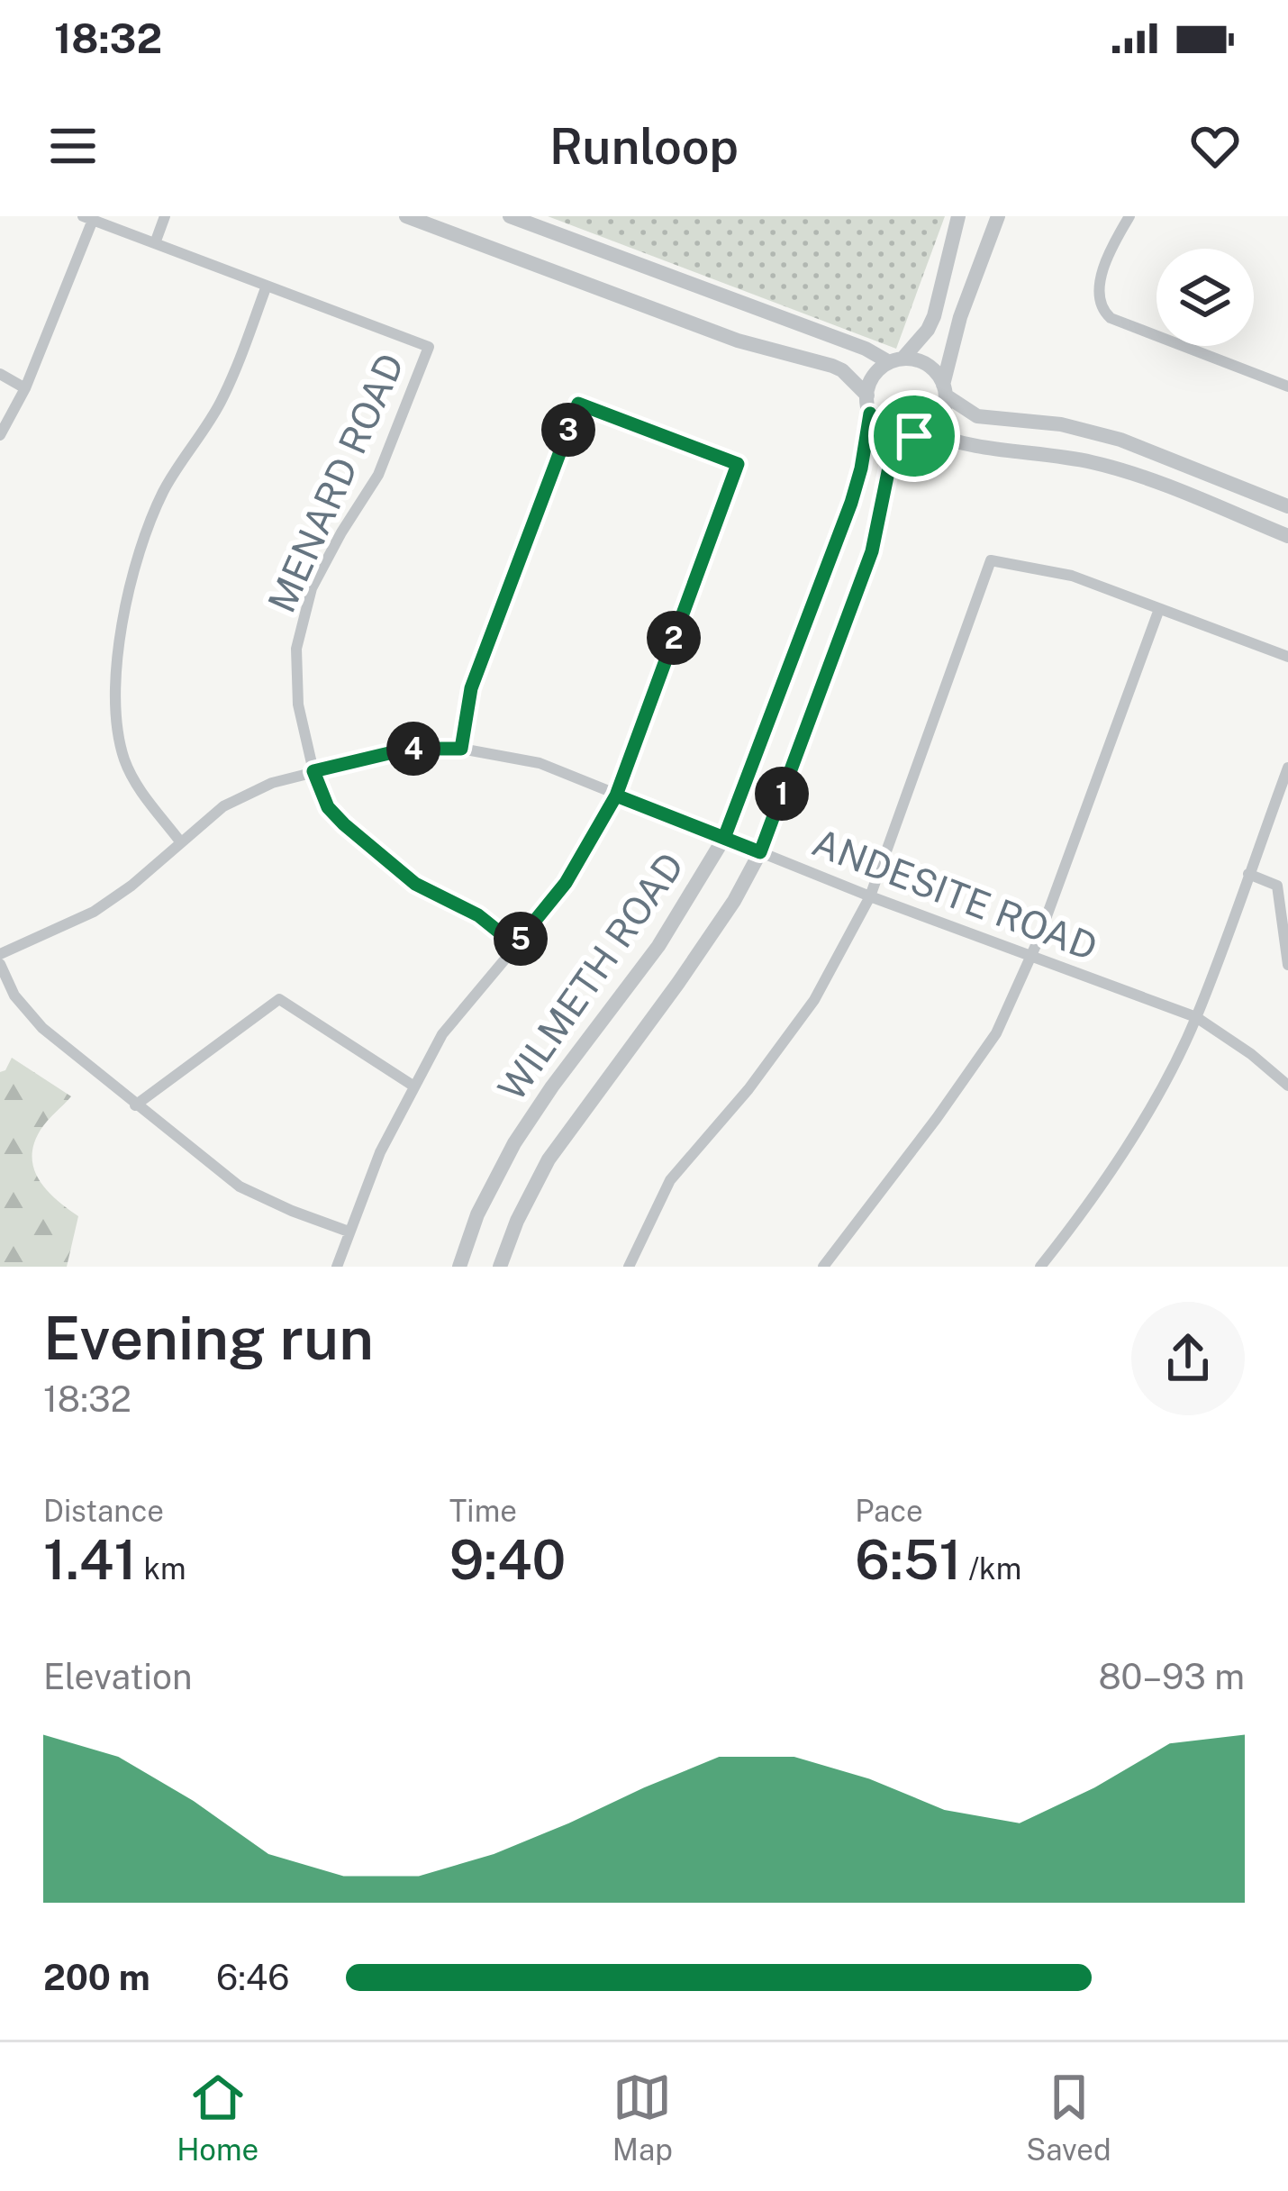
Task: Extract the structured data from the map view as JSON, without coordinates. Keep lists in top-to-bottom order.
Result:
{
  "streets": {
    "street": ["MENARD ROAD", "ANDESITE ROAD", "WILMETH ROAD"]
  },
  "crossings": [
    ["MENARD ROAD", "ANDESITE ROAD"],
    ["ANDESITE ROAD", "WILMETH ROAD"]
  ],
  "page": {
    "status": "18:32",
    "header": "Runloop",
    "pins": [
      "3",
      "2",
      "4",
      "1",
      "5"
    ],
    "heading": ["Evening run", "18:32"],
    "stats": [
      ["Distance", "1.41 km"],
      ["Time", "9:40"],
      ["Pace", "6:51 /km"]
    ],
    "chart": ["Elevation", "80–93 m"],
    "list": [
      {
        "name": "200 m",
        "note": "6:46"
      }
    ],
    "tabs": ["Home", "Map", "Saved"]
  }
}
